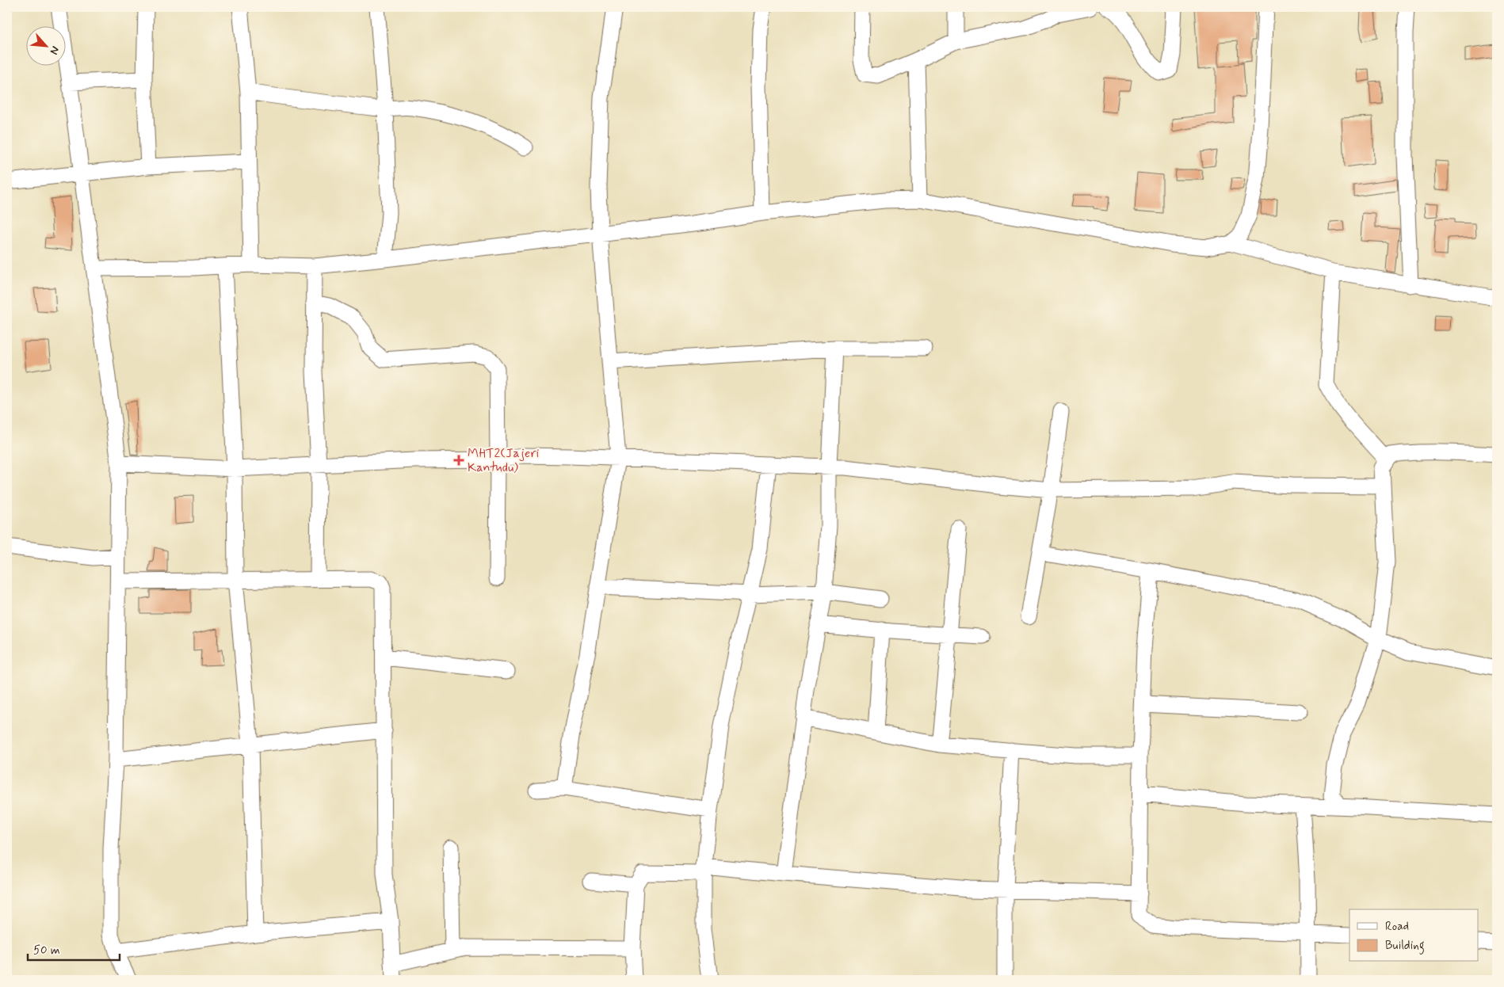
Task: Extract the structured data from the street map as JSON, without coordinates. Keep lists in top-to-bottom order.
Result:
{
  "places": {
    "health": ["MHT2(Jajeri Kantudu)"]
  },
  "legend": ["Road", "Building"],
  "scale_bar": "50 m",
  "north": "bottom right"
}
